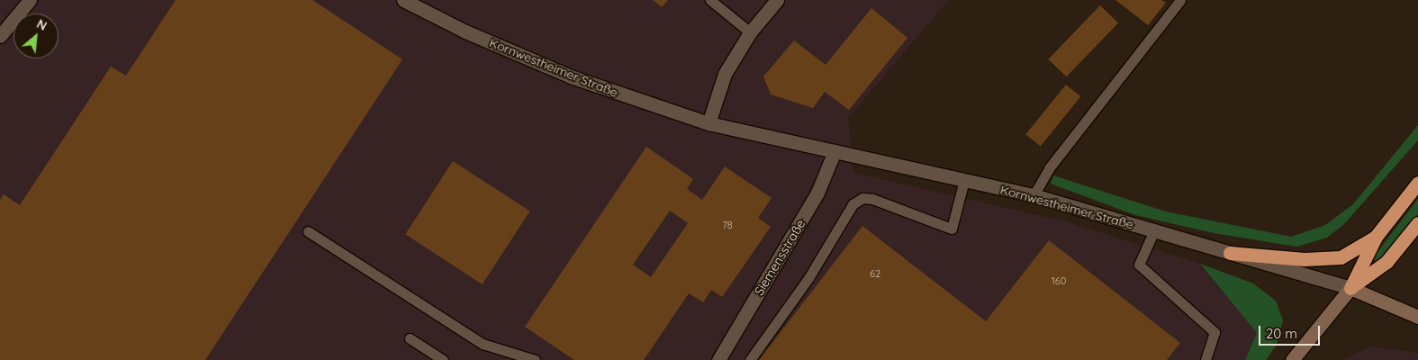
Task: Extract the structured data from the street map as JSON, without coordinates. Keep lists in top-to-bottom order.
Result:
{
  "streets": {
    "street": ["Kornwestheimer Straße", "Siemensstraße"]
  },
  "crossings": [
    ["Kornwestheimer Straße", "Siemensstraße"]
  ],
  "house_numbers": ["78", "62", "160"],
  "scale_bar": "20 m",
  "north": "top right"
}
